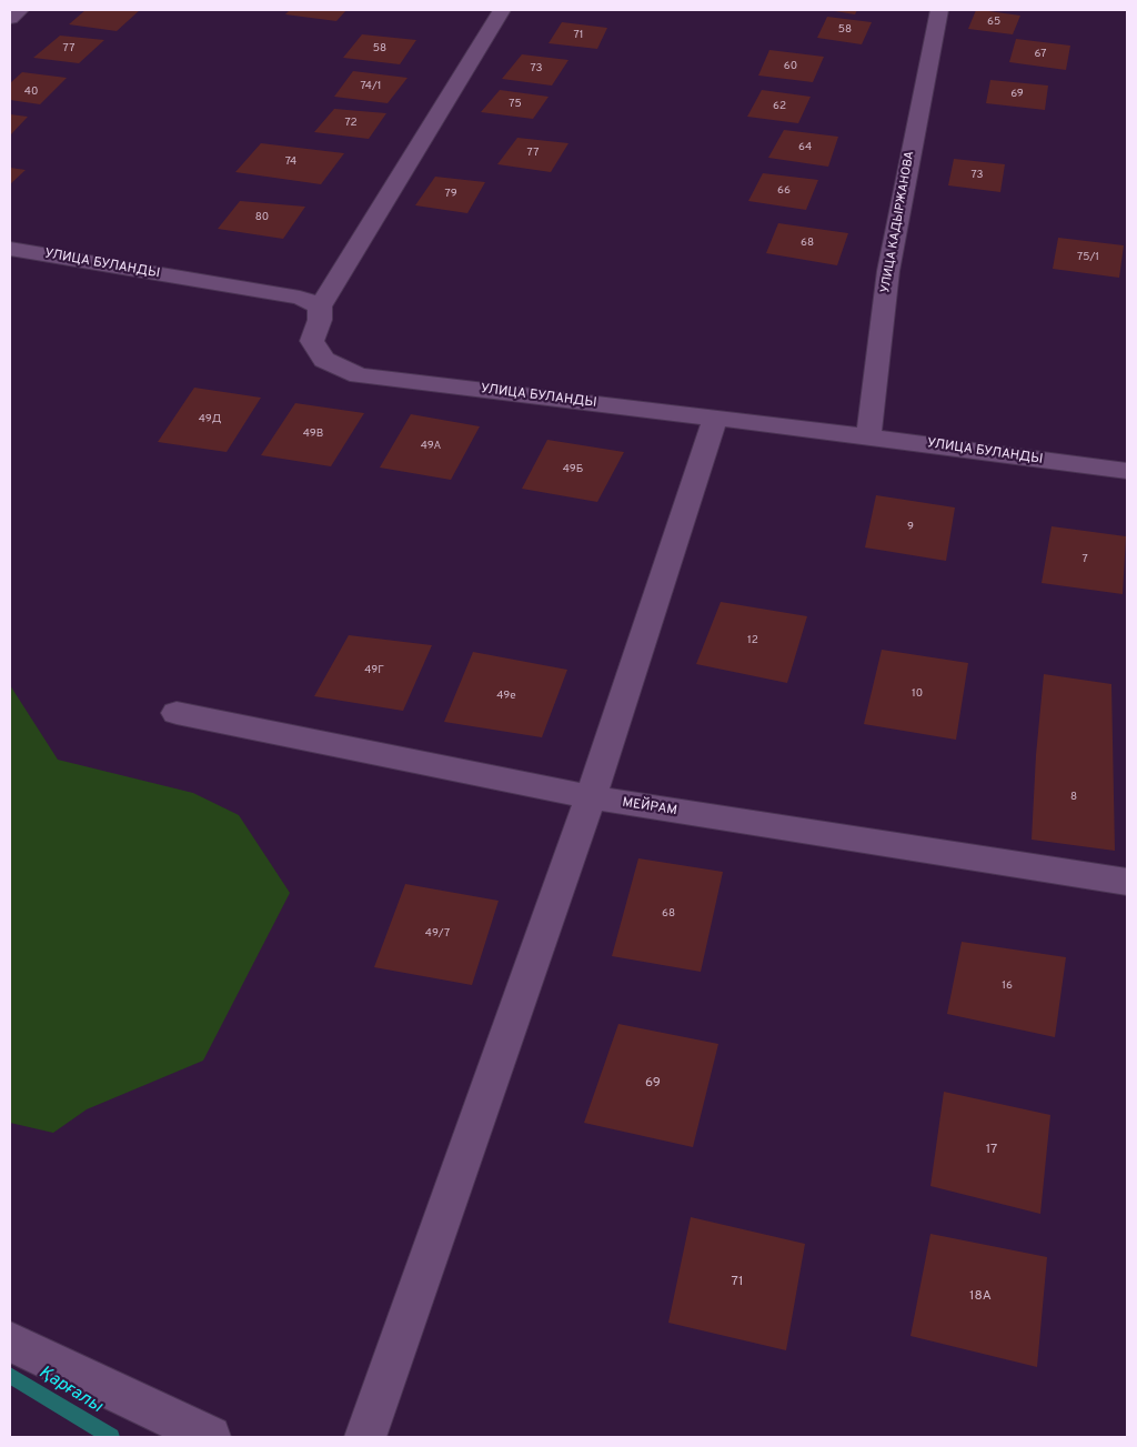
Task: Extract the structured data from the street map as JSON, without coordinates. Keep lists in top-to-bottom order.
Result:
{
  "streets": {
    "street": ["УЛИЦА КАДЫРЖАНОВА", "УЛИЦА БУЛАНДЫ", "МЕЙРАМ"]
  },
  "crossings": [
    ["УЛИЦА КАДЫРЖАНОВА", "УЛИЦА БУЛАНДЫ"]
  ],
  "water": ["Қарғалы"],
  "house_numbers": [
    "65",
    "58",
    "71",
    "77",
    "58",
    "67",
    "60",
    "73",
    "74/1",
    "40",
    "69",
    "75",
    "62",
    "72",
    "64",
    "77",
    "74",
    "73",
    "66",
    "79",
    "80",
    "68",
    "75/1",
    "49Д",
    "49В",
    "49А",
    "49Б",
    "9",
    "7",
    "12",
    "49Г",
    "10",
    "49е",
    "8",
    "68",
    "49/7",
    "16",
    "69",
    "17",
    "71",
    "18А"
  ]
}
